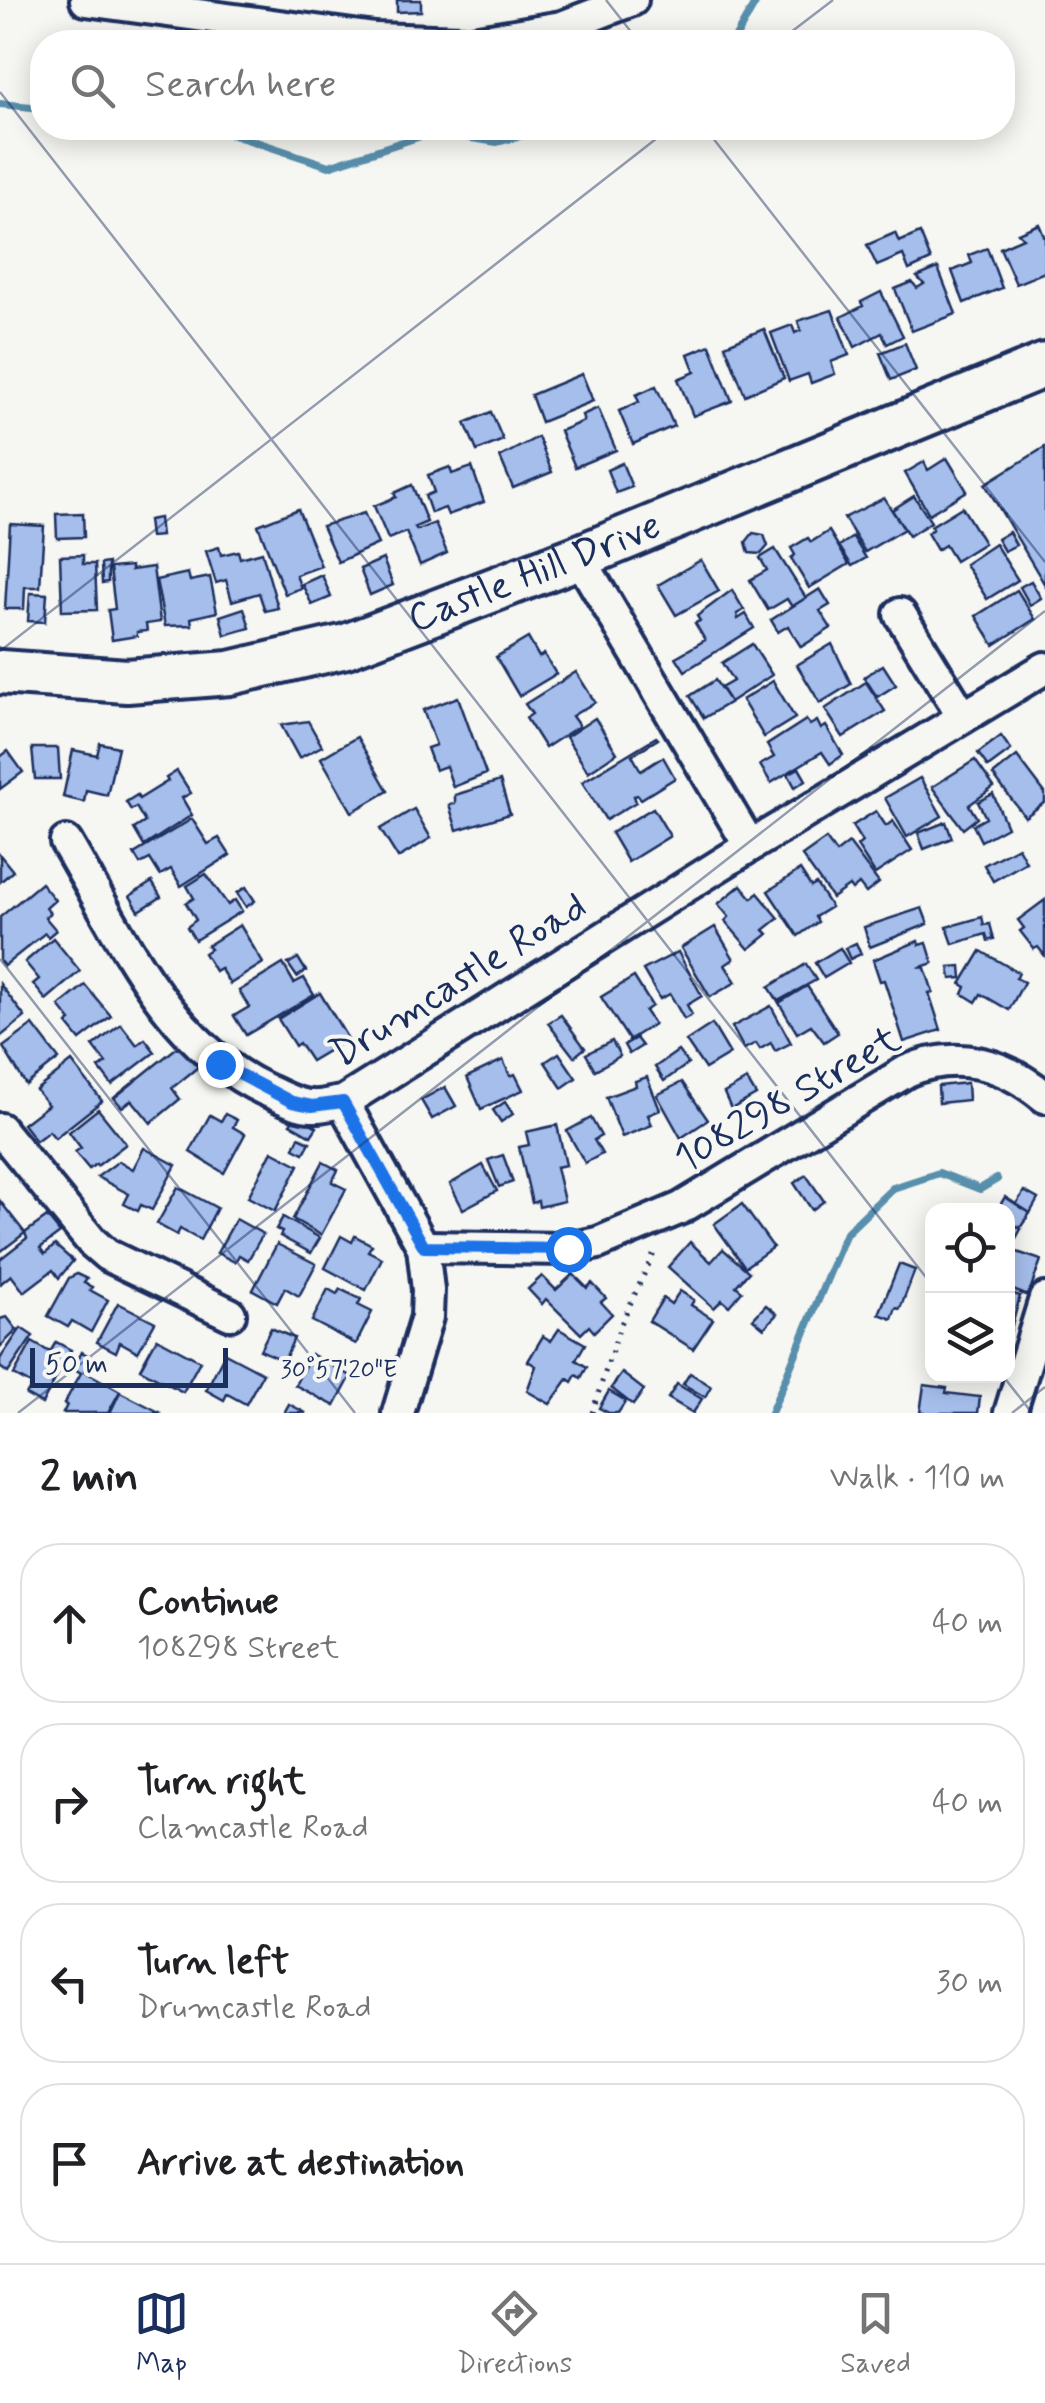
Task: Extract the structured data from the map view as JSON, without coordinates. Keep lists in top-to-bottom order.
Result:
{
  "streets": {
    "street": ["Castle Hill Drive", "Drumcastle Road", "108298 Street"]
  },
  "scale_bar": "50 m",
  "page": {
    "search": "Search here",
    "scale": "50 m",
    "heading": ["2 min", "Walk · 110 m"],
    "list": [
      ["Continue", "108298 Street", "40 m"],
      ["Turn right", "Clamcastle Road", "40 m"],
      ["Turn left", "Drumcastle Road", "30 m"],
      "Arrive at destination"
    ],
    "nav": ["Map", "Directions", "Saved"]
  },
  "coordinates": ["30°57'20\"E"]
}
